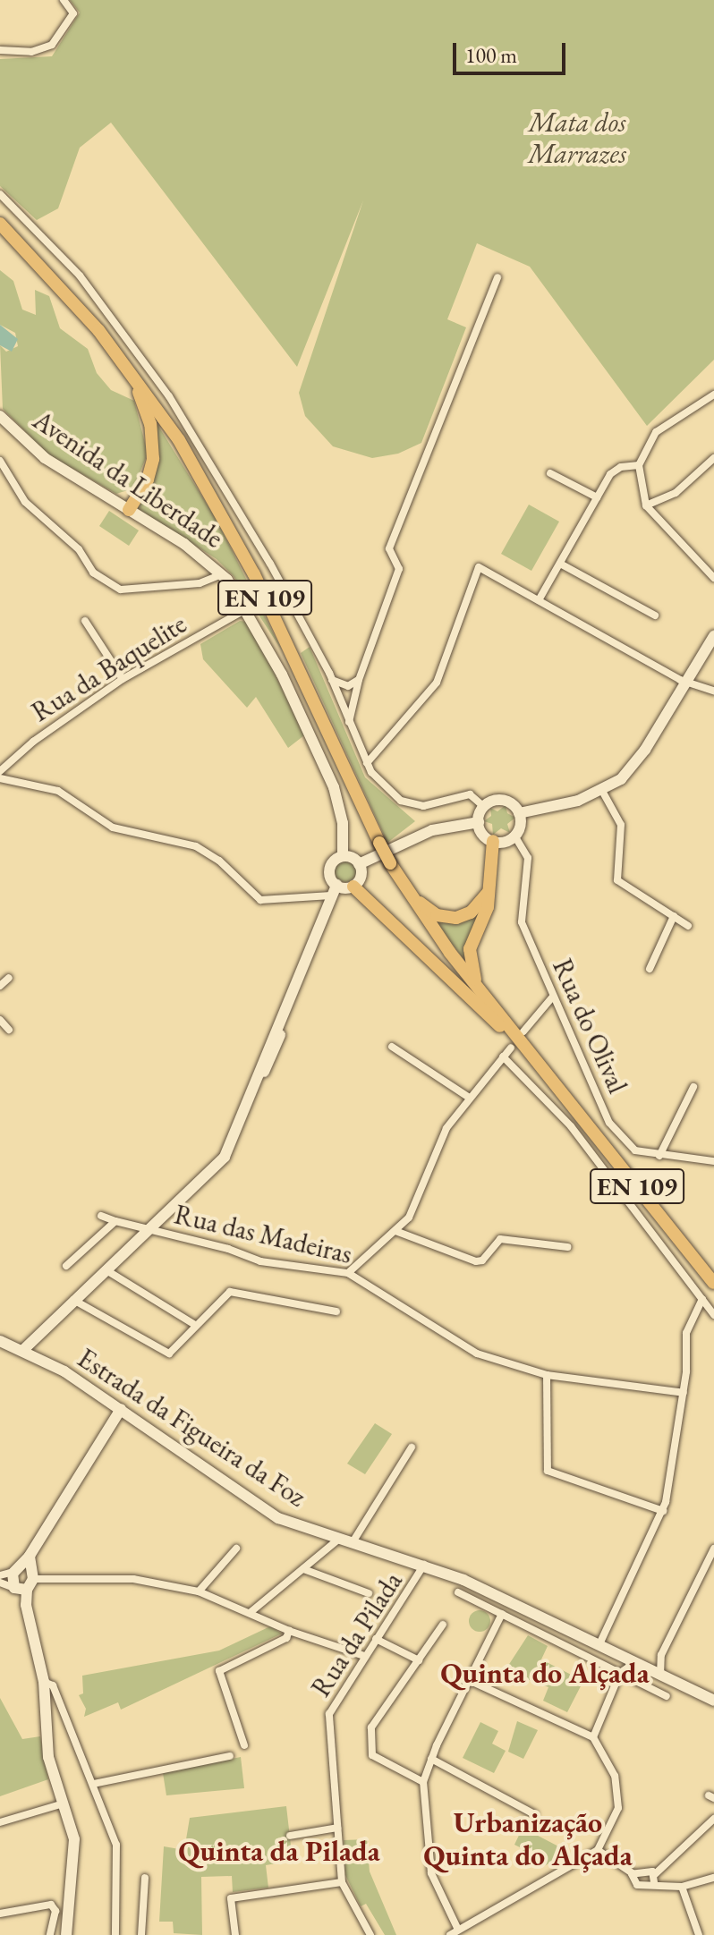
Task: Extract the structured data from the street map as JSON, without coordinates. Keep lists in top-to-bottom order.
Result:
{
  "streets": {
    "main road": ["Avenida da Liberdade", "EN 109", "Estrada da Figueira da Foz"],
    "street": [
      "Rua da Baquelite",
      "Rua do Olival",
      "Rua das Madeiras",
      "Rua da Pilada"
    ]
  },
  "crossings": [
    ["Avenida da Liberdade", "Rua da Baquelite"],
    ["Estrada da Figueira da Foz", "Rua da Pilada"]
  ],
  "districts": ["Quinta do Alçada", "Urbanização Quinta do Alçada", "Quinta da Pilada"],
  "parks": ["Mata dos Marrazes"],
  "scale_bar": "100 m"
}
